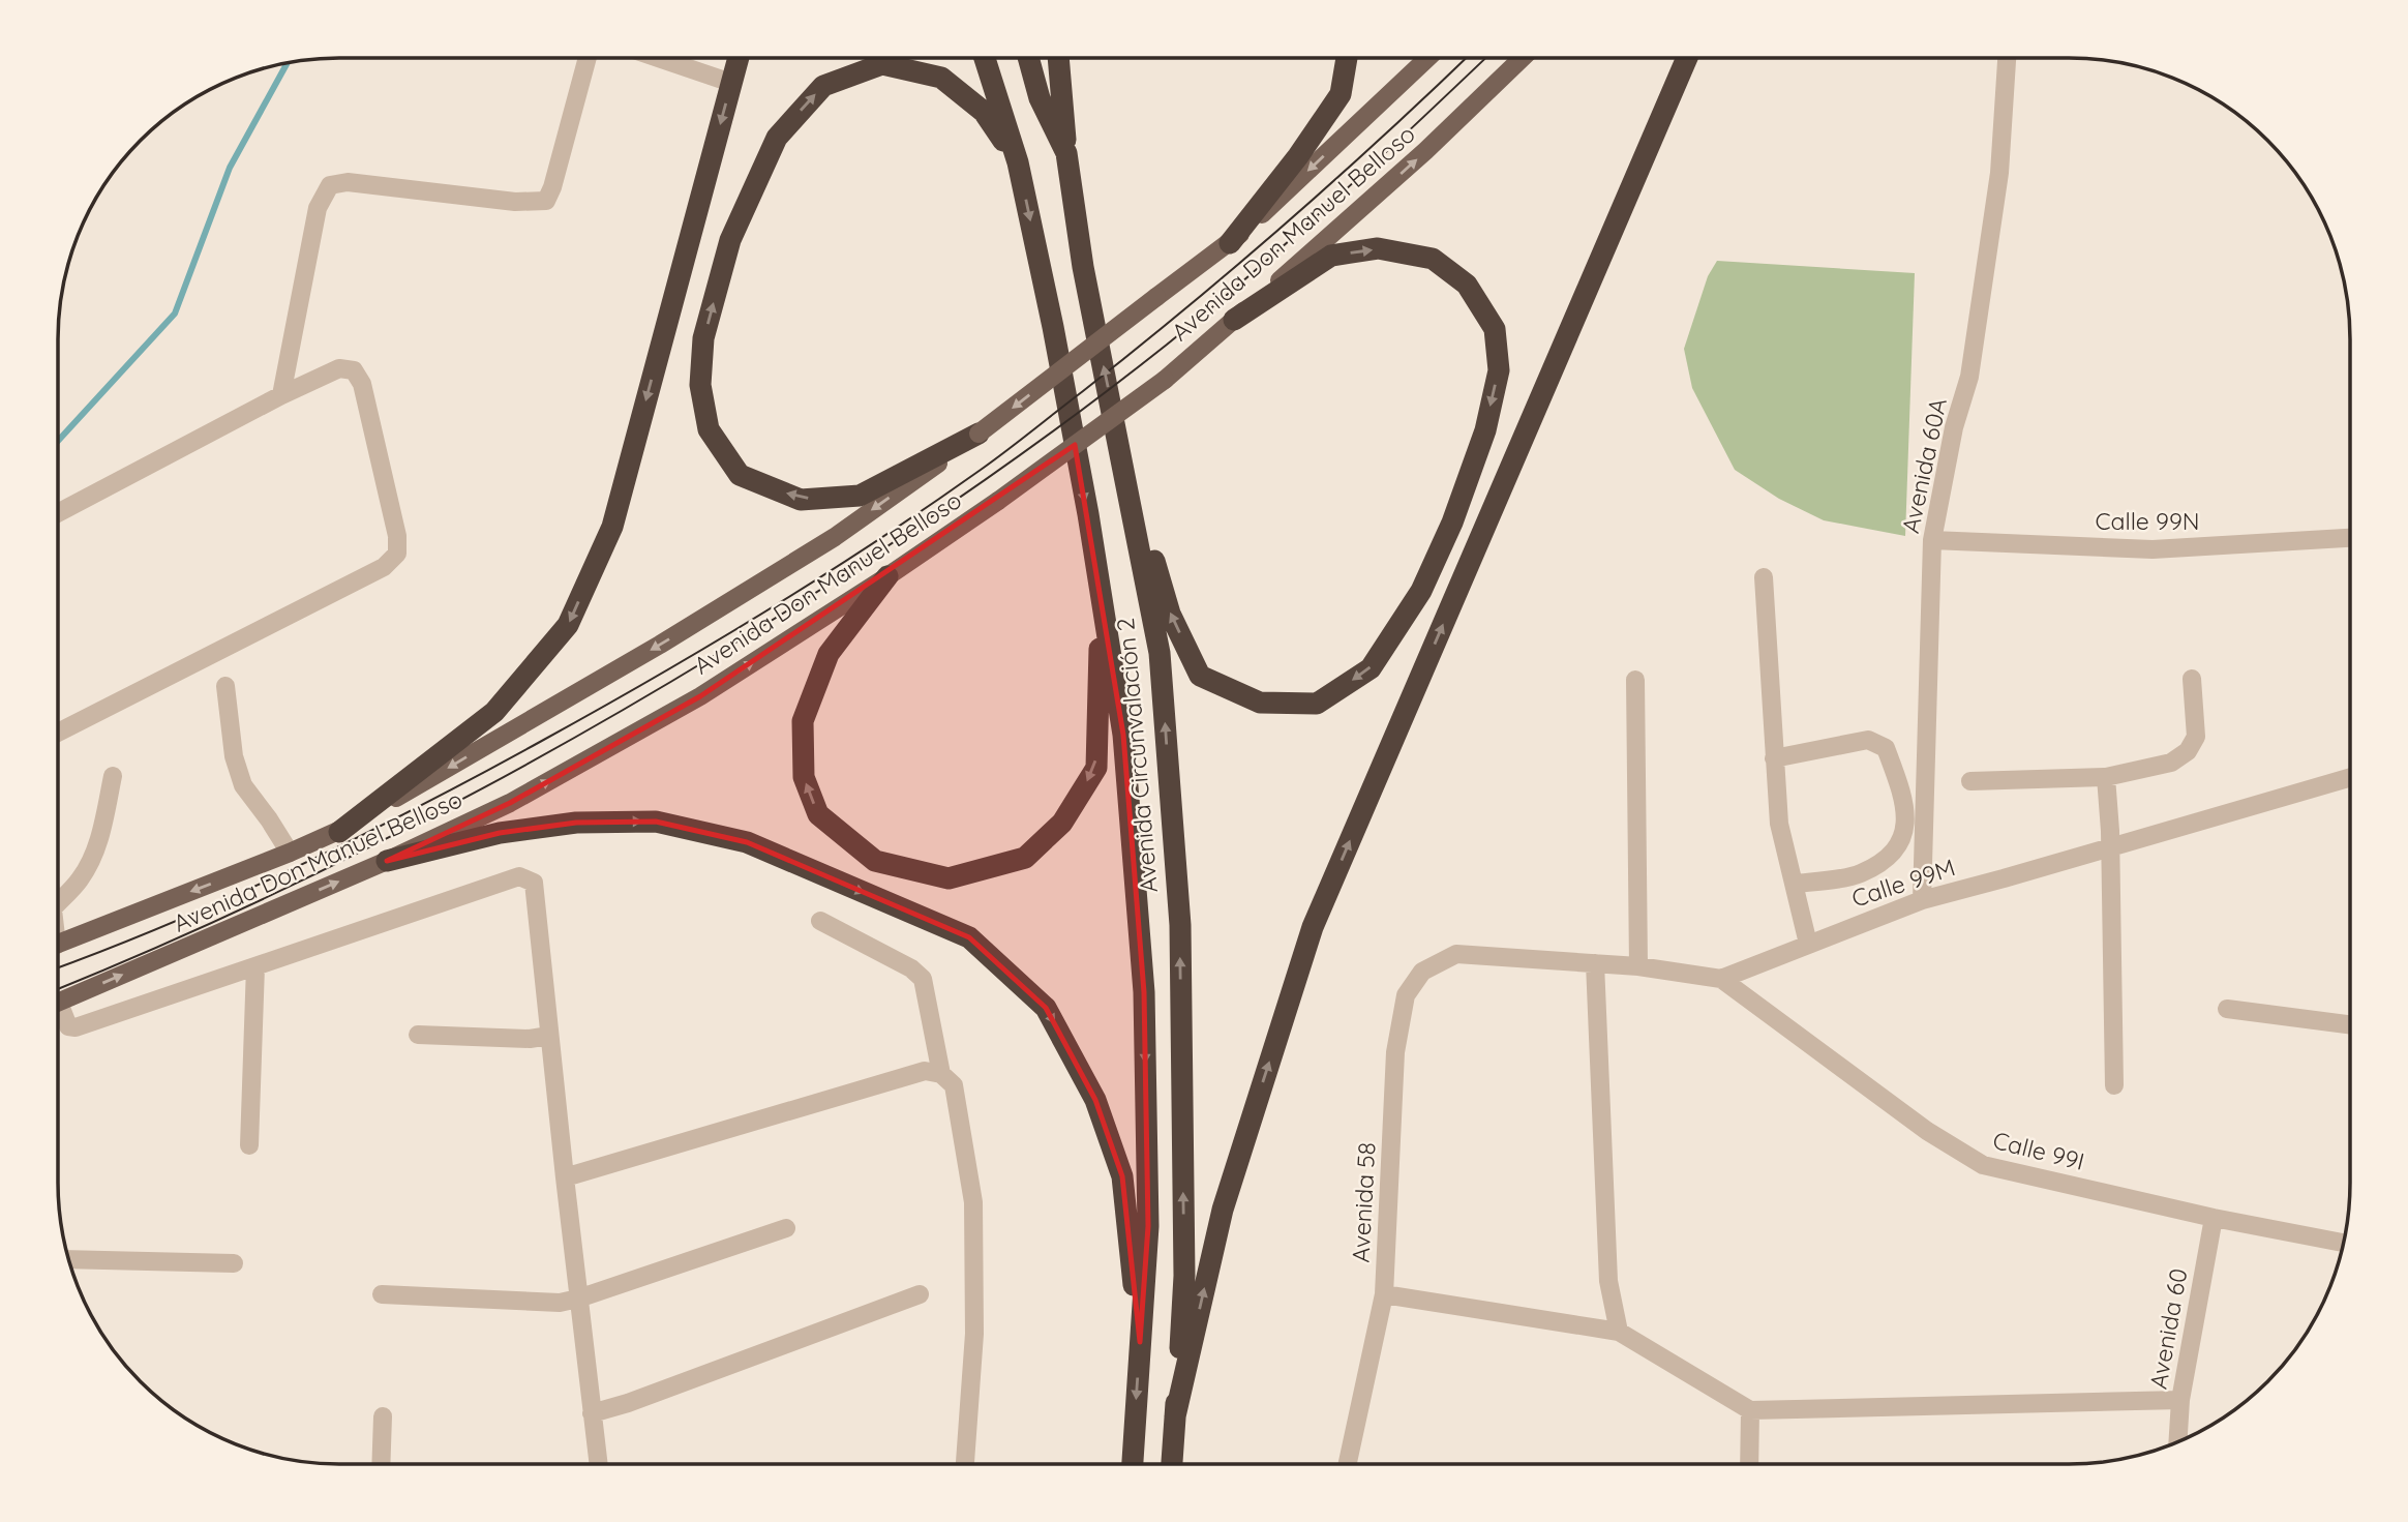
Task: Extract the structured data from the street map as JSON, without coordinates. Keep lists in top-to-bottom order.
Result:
{
  "streets": {
    "highway": ["Avenida Circunvalación 2"],
    "main road": ["Avenida Don Manuel Belloso"],
    "street": [
      "Avenida 60A",
      "Calle 99N",
      "Calle 99M",
      "Calle 99I",
      "Avenida 58",
      "Avenida 60"
    ]
  },
  "crossings": [
    ["Avenida 60A", "Calle 99N"],
    ["Avenida 60A", "Calle 99M"],
    ["Calle 99M", "Calle 99I"],
    ["Calle 99I", "Avenida 60"]
  ]
}
